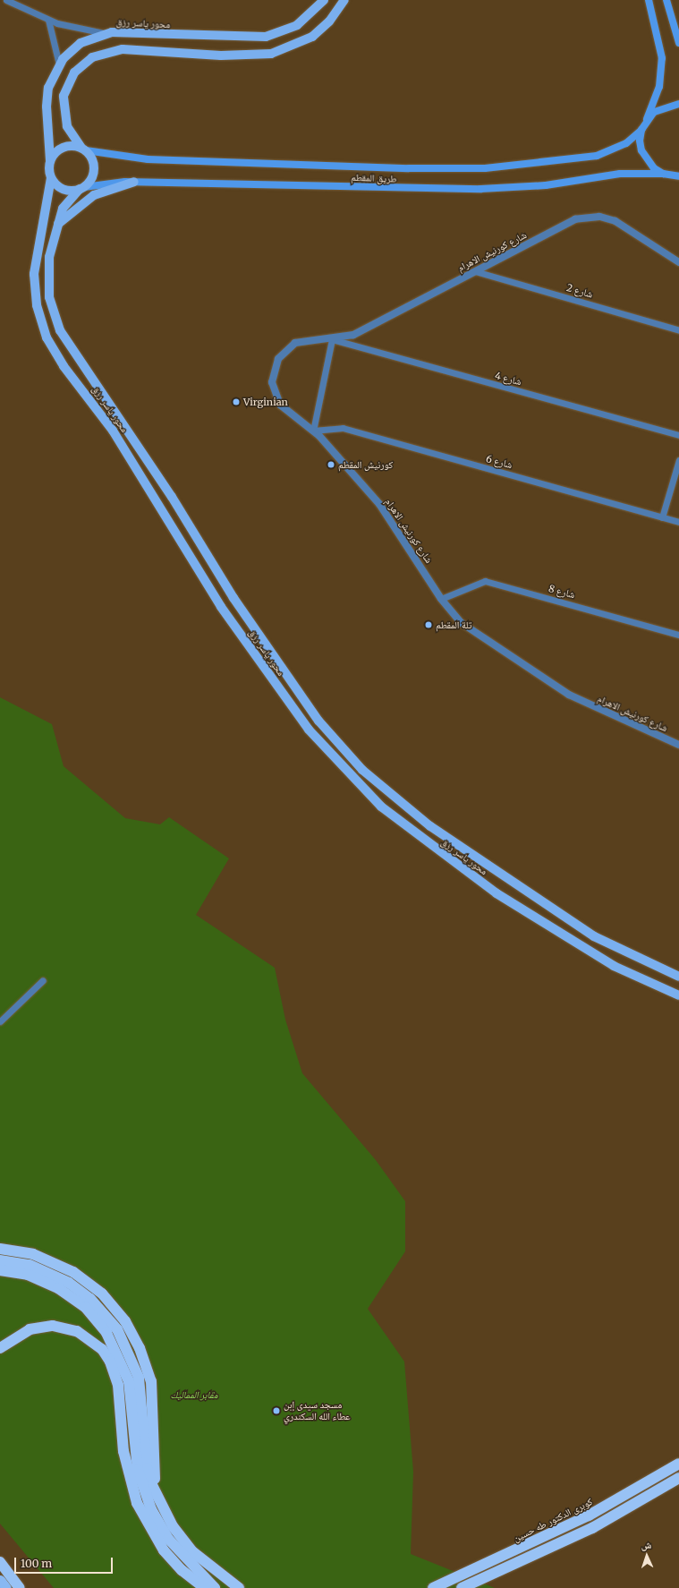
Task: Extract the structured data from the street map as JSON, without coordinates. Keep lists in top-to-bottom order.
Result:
{
  "streets": {
    "highway": ["كوبرى الدكتور طه حسين"],
    "main road": ["محور ياسر رزق", "طريق المقطم"],
    "street": [
      "شارع كورنيش الاهرام",
      "شارع 2",
      "شارع 4",
      "شارع 6",
      "شارع 8"
    ]
  },
  "crossings": [
    ["محور ياسر رزق", "طريق المقطم"],
    ["شارع كورنيش الاهرام", "شارع 2"],
    ["شارع كورنيش الاهرام", "شارع 4"],
    ["شارع كورنيش الاهرام", "شارع 6"],
    ["شارع كورنيش الاهرام", "شارع 8"]
  ],
  "parks": ["مقابر المماليك"],
  "places": [
    "Virginian",
    "كورنيش المقطم",
    "تلة المقطم",
    "مسجد سيدى إبن عطاء الله السكندري"
  ],
  "scale_bar": "100 m",
  "north": "top"
}
